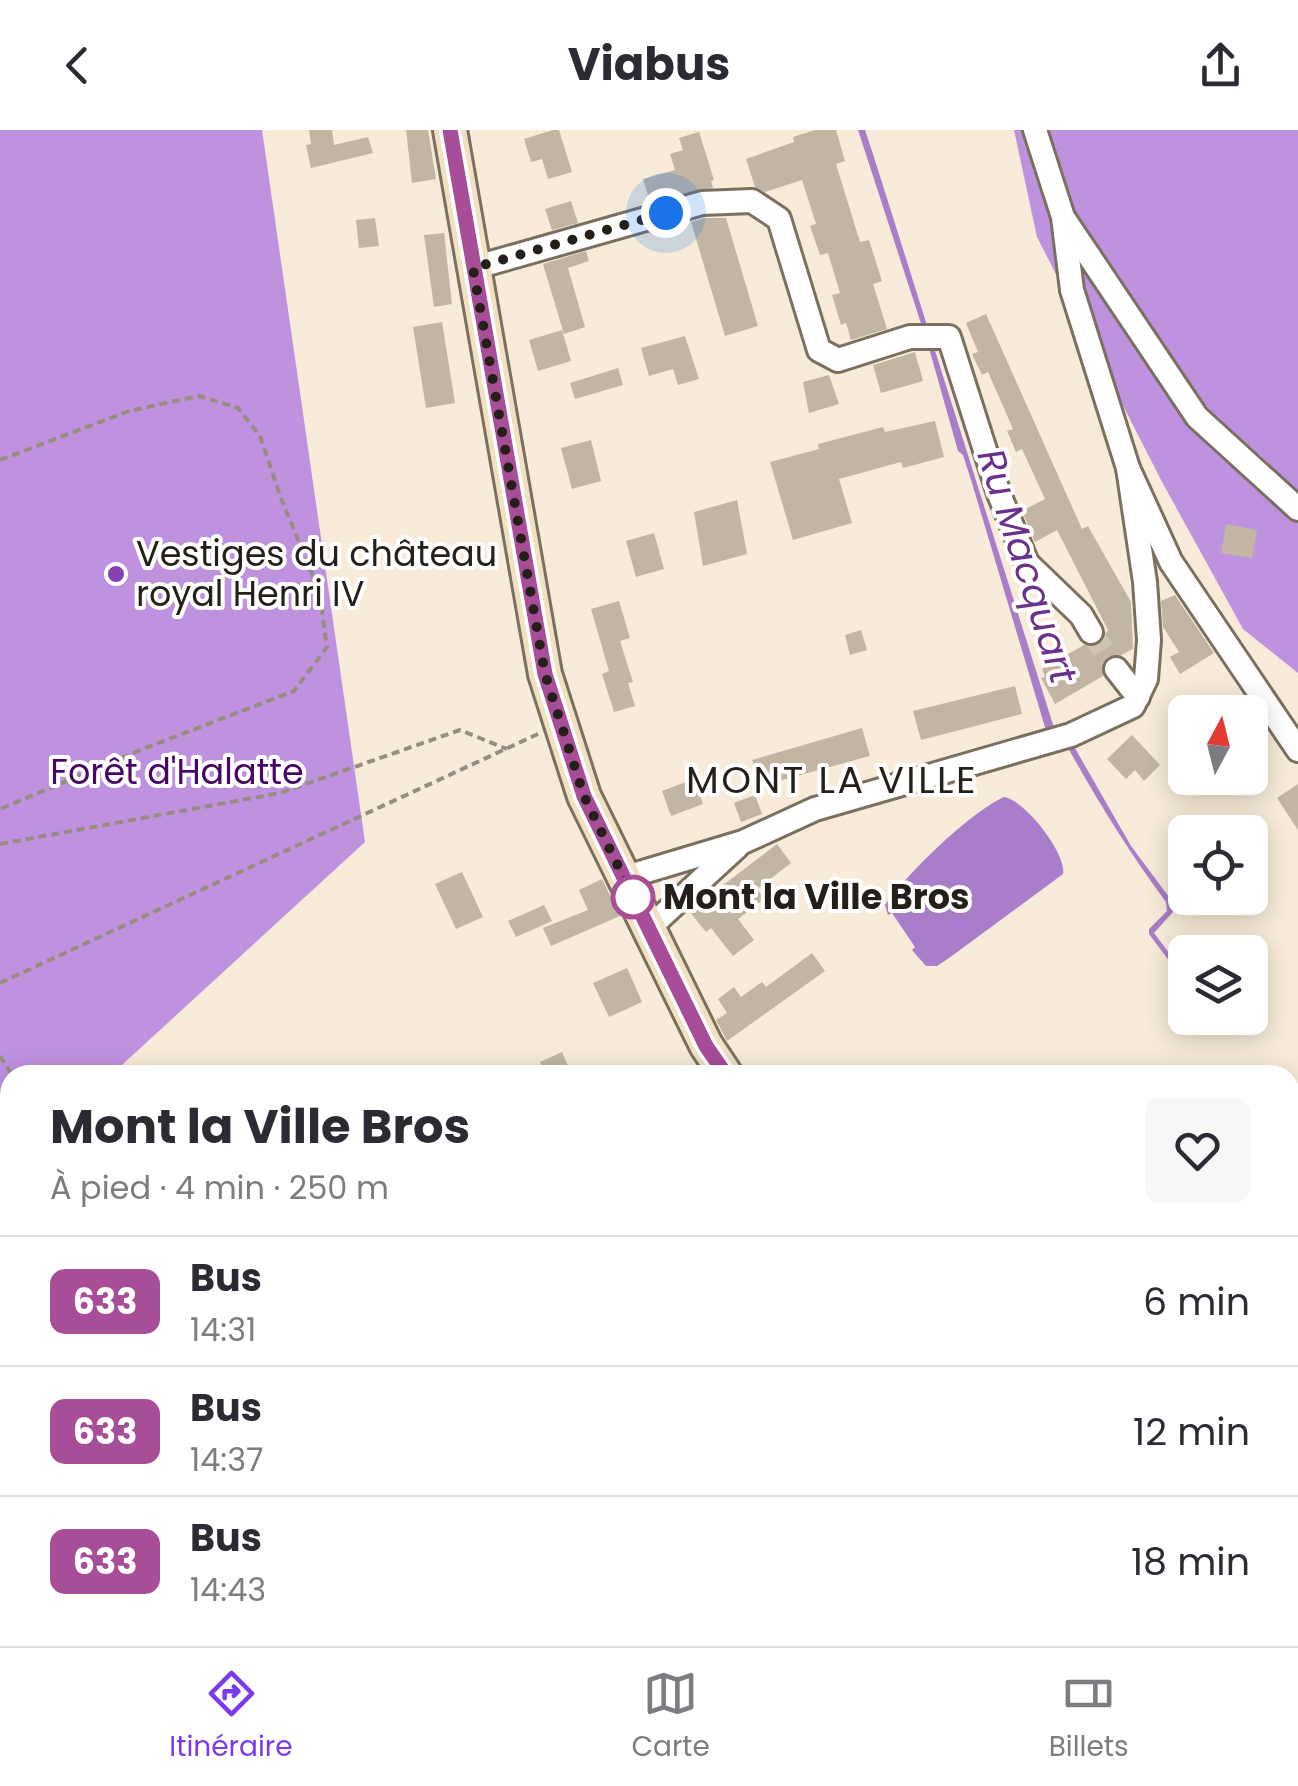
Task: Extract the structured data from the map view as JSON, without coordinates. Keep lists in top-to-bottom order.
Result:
{
  "districts": ["MONT LA VILLE"],
  "water": ["Ru Macquart"],
  "parks": ["Forêt d'Halatte"],
  "places": ["Vestiges du château royal Henri IV", "Mont la Ville Bros"],
  "lines": ["bus line 633"],
  "north": "top",
  "page": {
    "header": "Viabus",
    "heading": ["Mont la Ville Bros", "À pied · 4 min · 250 m"],
    "list": [
      {
        "mark": "633",
        "name": "Bus",
        "note": "14:31",
        "value": "6 min"
      },
      {
        "mark": "633",
        "name": "Bus",
        "note": "14:37",
        "value": "12 min"
      },
      {
        "mark": "633",
        "name": "Bus",
        "note": "14:43",
        "value": "18 min"
      }
    ],
    "tabs": ["Itinéraire", "Carte", "Billets"]
  }
}
